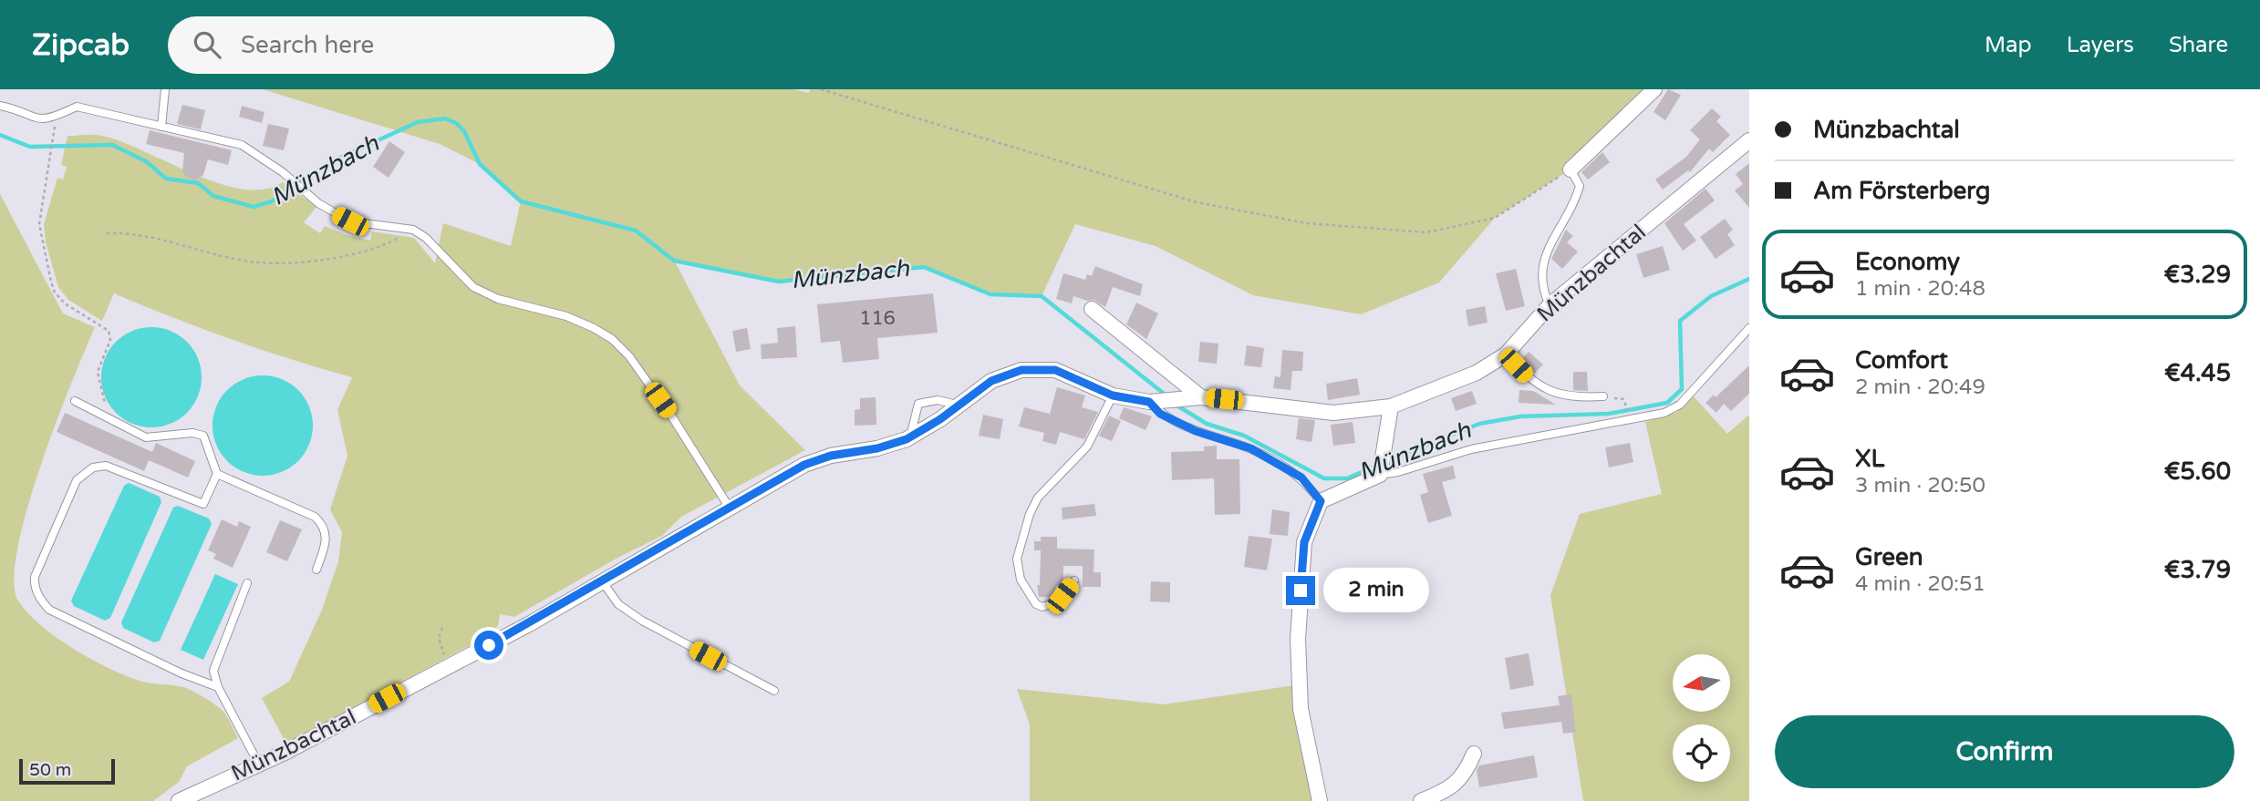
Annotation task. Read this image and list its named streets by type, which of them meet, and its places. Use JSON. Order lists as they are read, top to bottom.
{
  "streets": {
    "street": ["Münzbachtal"]
  },
  "water": ["Münzbach"],
  "house_numbers": ["116"],
  "scale_bar": "50 m",
  "north": "left",
  "page": {
    "header": "Zipcab",
    "search": "Search here",
    "nav": ["Map", "Layers", "Share"],
    "banner": ["Münzbachtal", "Am Försterberg"],
    "list": [
      {
        "name": "Economy",
        "note": "1 min · 20:48",
        "value": "€3.29"
      },
      {
        "name": "Comfort",
        "note": "2 min · 20:49",
        "value": "€4.45"
      },
      {
        "name": "XL",
        "note": "3 min · 20:50",
        "value": "€5.60"
      },
      {
        "name": "Green",
        "note": "4 min · 20:51",
        "value": "€3.79"
      }
    ],
    "bubble": "2 min",
    "buttons": "Confirm",
    "scale": "50 m"
  }
}
